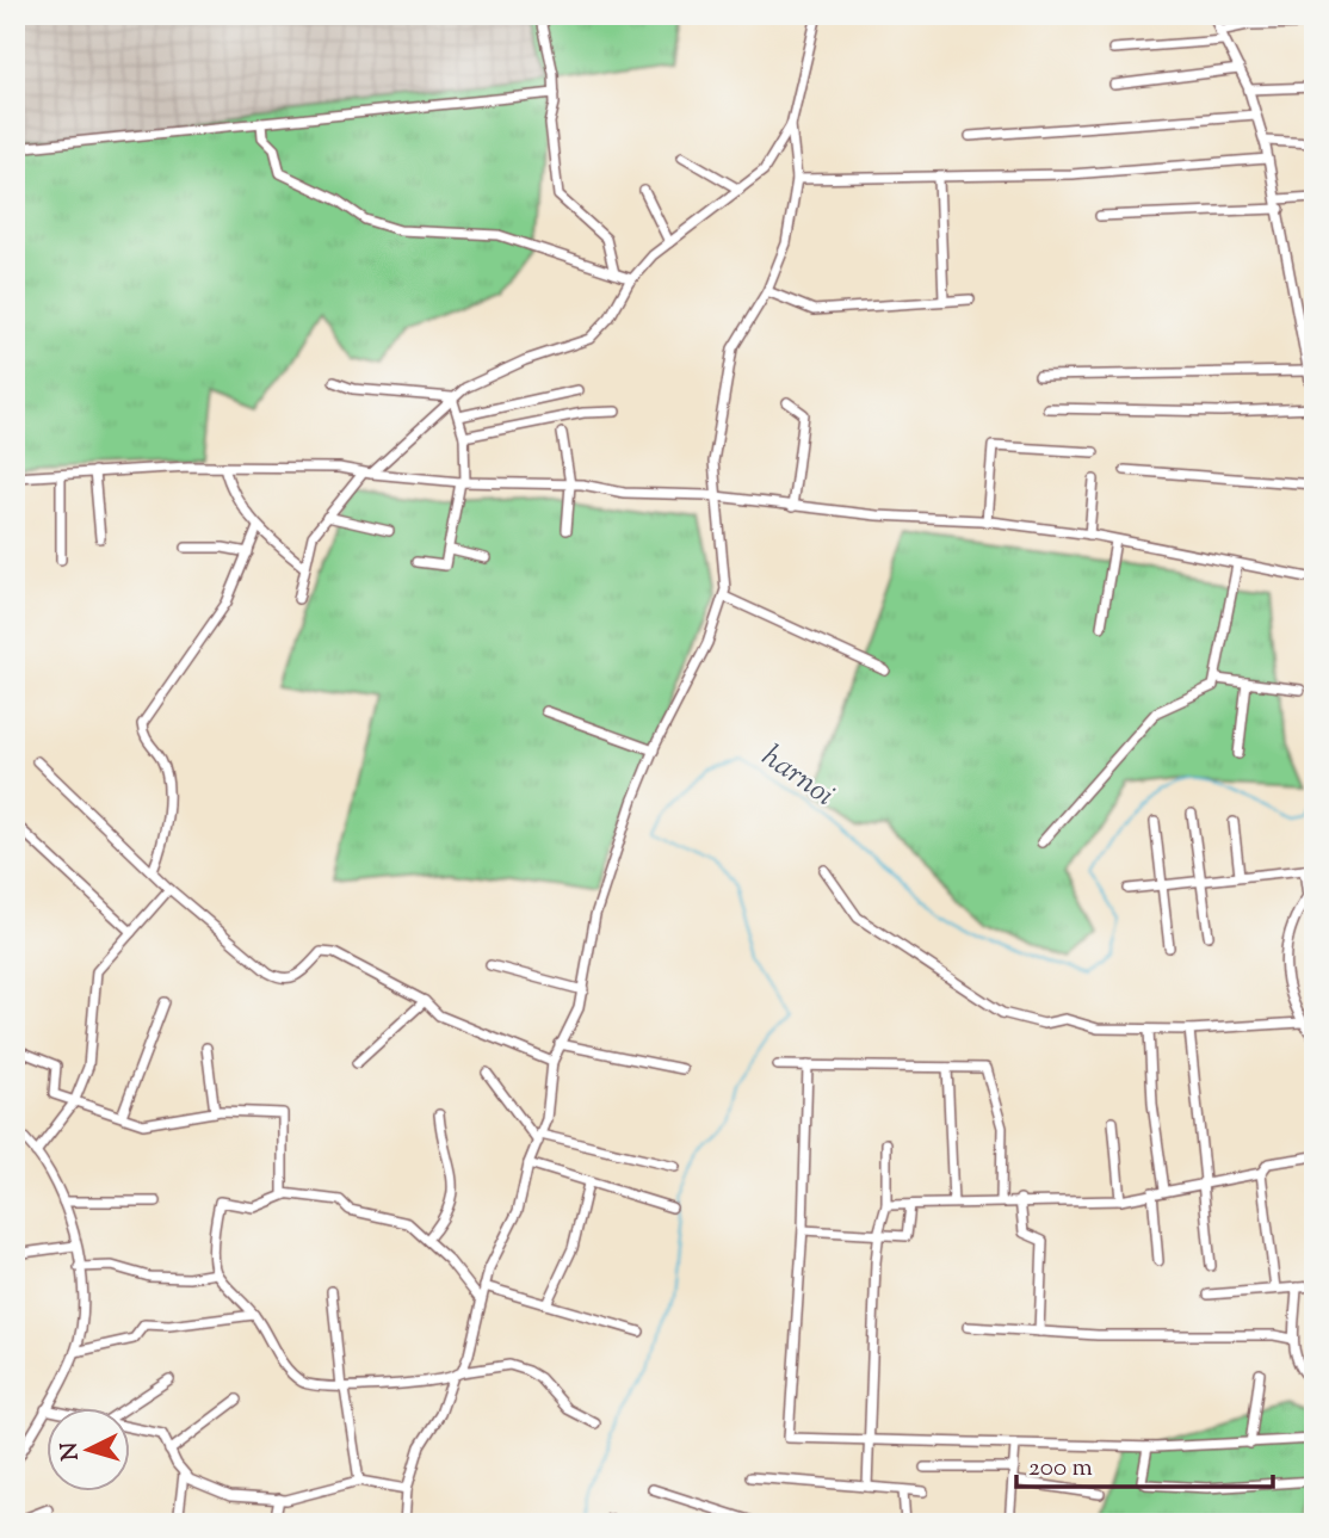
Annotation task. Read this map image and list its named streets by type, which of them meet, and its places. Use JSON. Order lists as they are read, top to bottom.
{
  "water": ["harnoi"],
  "scale_bar": "200 m",
  "north": "left"
}
